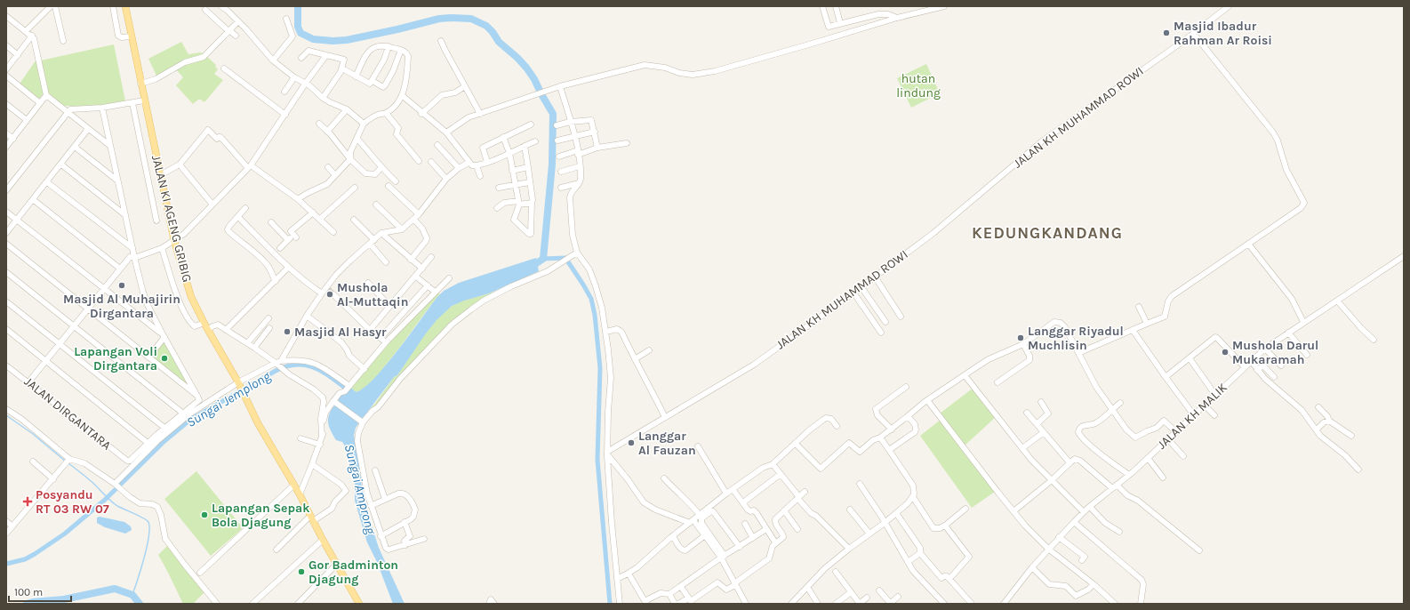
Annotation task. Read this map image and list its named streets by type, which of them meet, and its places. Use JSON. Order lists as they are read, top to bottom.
{
  "streets": {
    "main road": ["JALAN KI AGENG GRIBIG"],
    "street": ["JALAN KH MUHAMMAD ROWI", "JALAN DIRGANTARA", "JALAN KH MALIK"]
  },
  "districts": ["KEDUNGKANDANG"],
  "water": ["Sungai Jemplong", "Sungai Amprong"],
  "parks": ["hutan lindung"],
  "places": {
    "other": [
      "Masjid Ibadur Rahman Ar Roisi",
      "Masjid Al Muhajirin Dirgantara",
      "Mushola Al-Muttaqin",
      "Masjid Al Hasyr",
      "Langgar Riyadul Muchlisin",
      "Mushola Darul Mukaramah",
      "Lapangan Voli Dirgantara",
      "Langgar Al Fauzan",
      "Lapangan Sepak Bola Djagung",
      "Gor Badminton Djagung"
    ],
    "health": ["Posyandu RT 03 RW 07"]
  },
  "scale_bar": "100 m"
}
